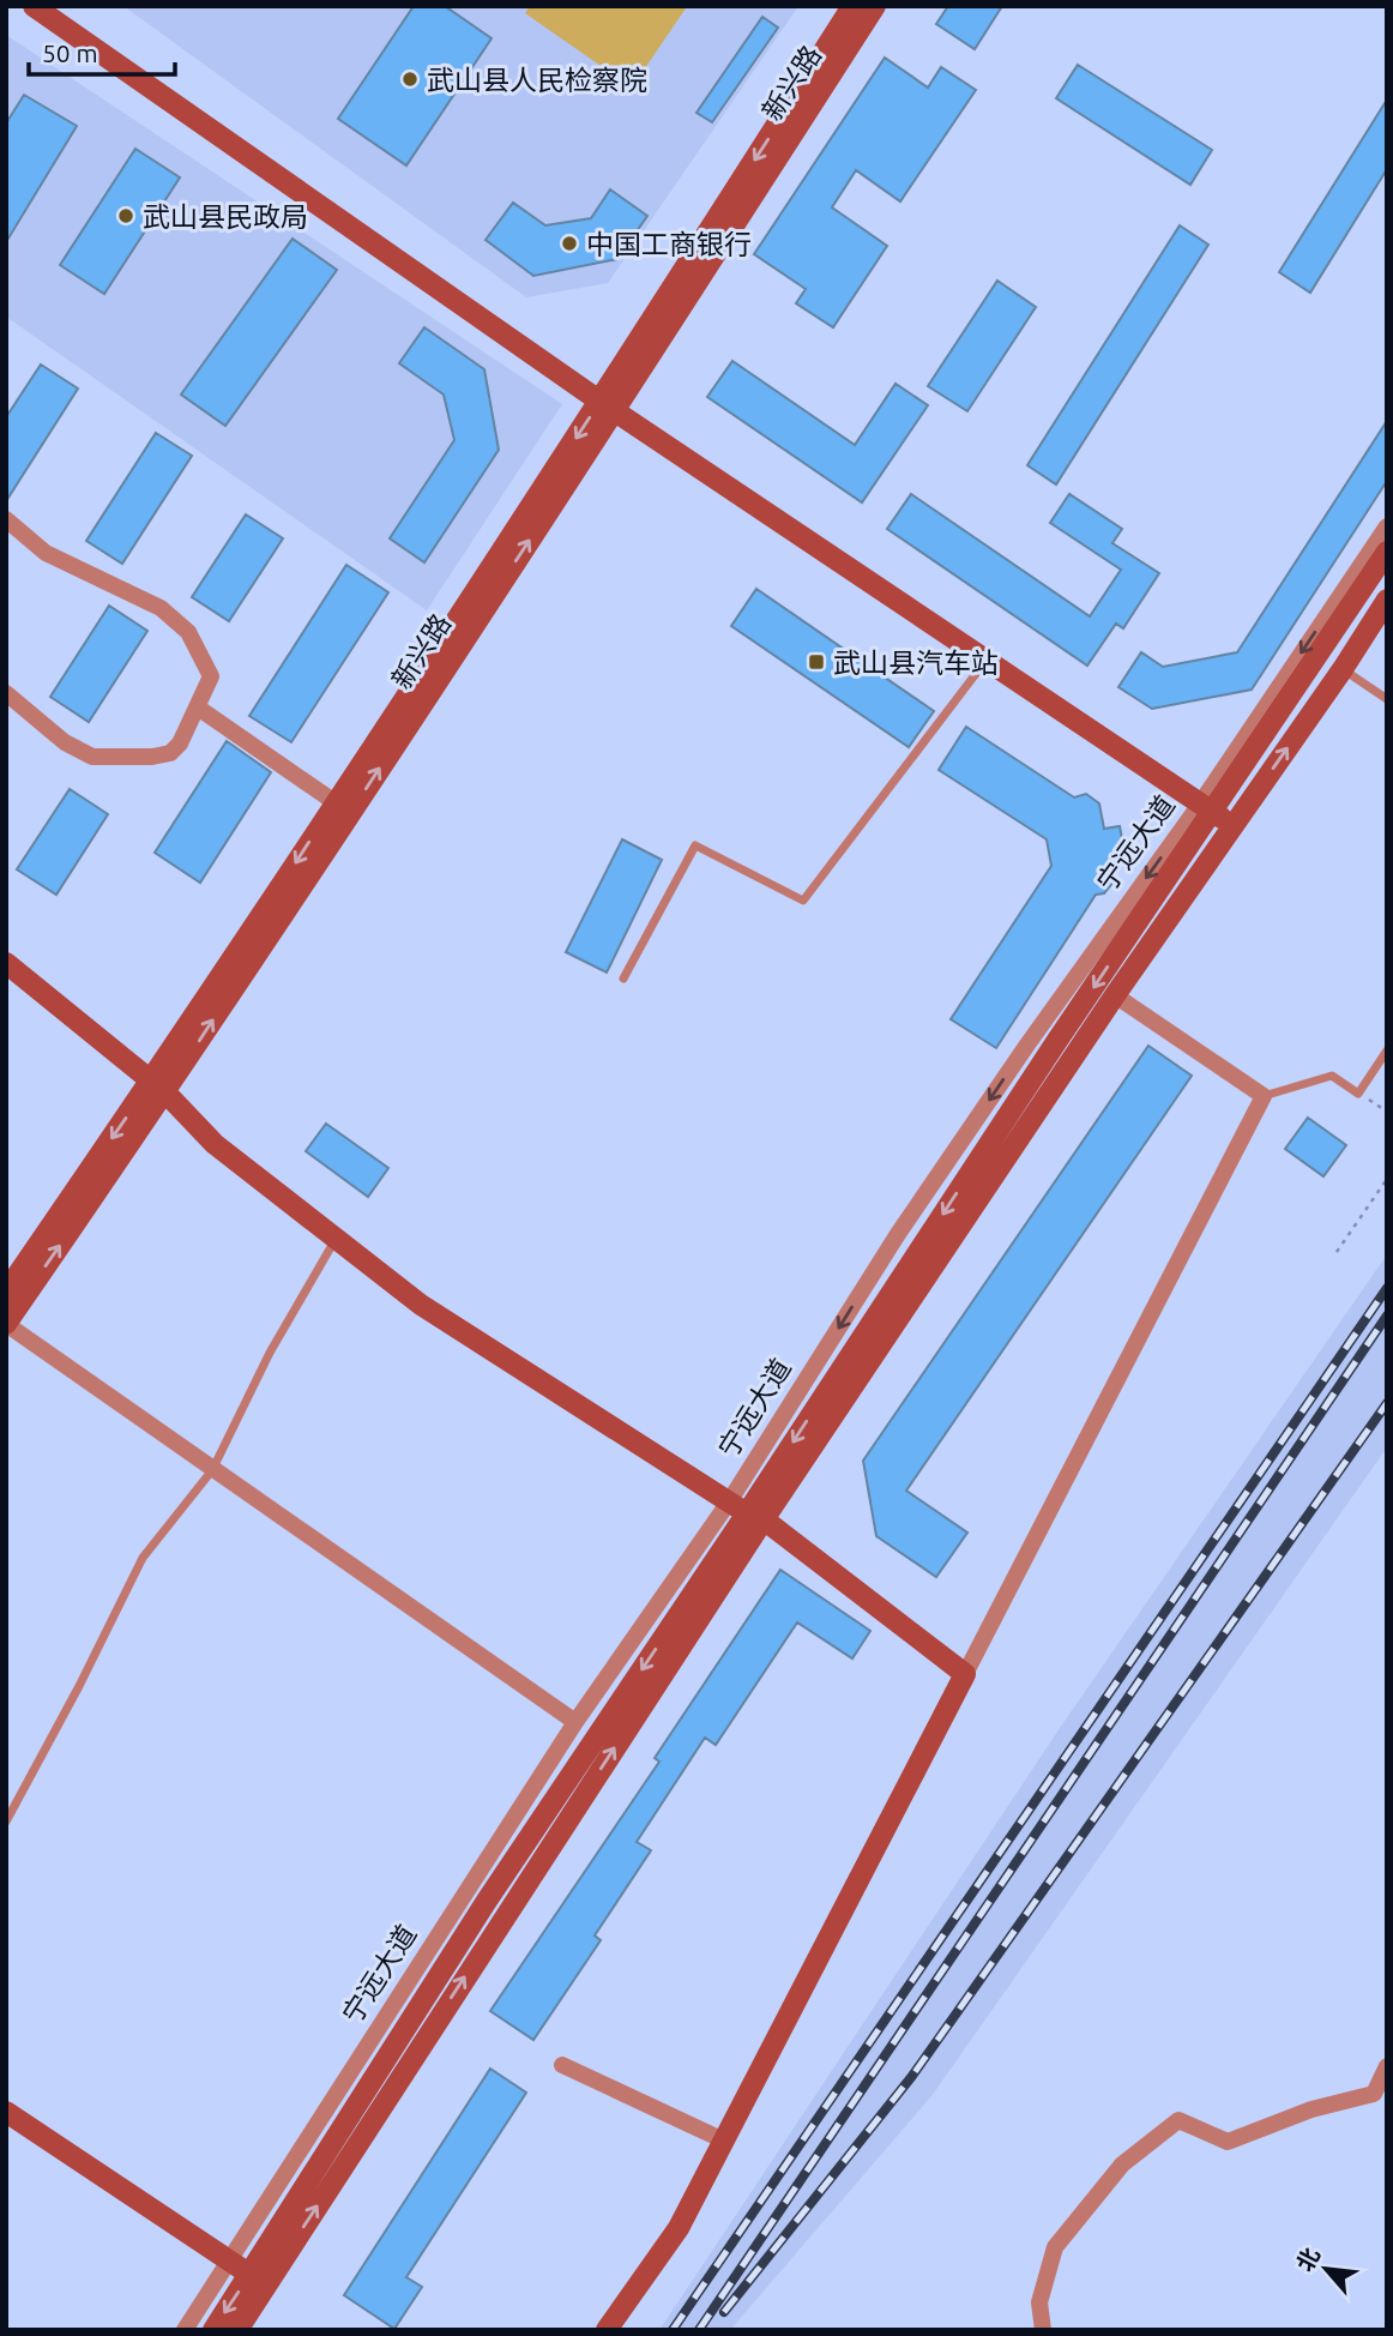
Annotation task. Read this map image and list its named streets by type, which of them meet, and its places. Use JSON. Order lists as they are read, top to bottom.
{
  "streets": {
    "main road": ["新兴路", "宁远大道"]
  },
  "places": {
    "other": ["武山县人民检察院", "武山县民政局", "中国工商银行"],
    "transit": ["武山县汽车站"]
  },
  "scale_bar": "50 m",
  "north": "top left"
}
